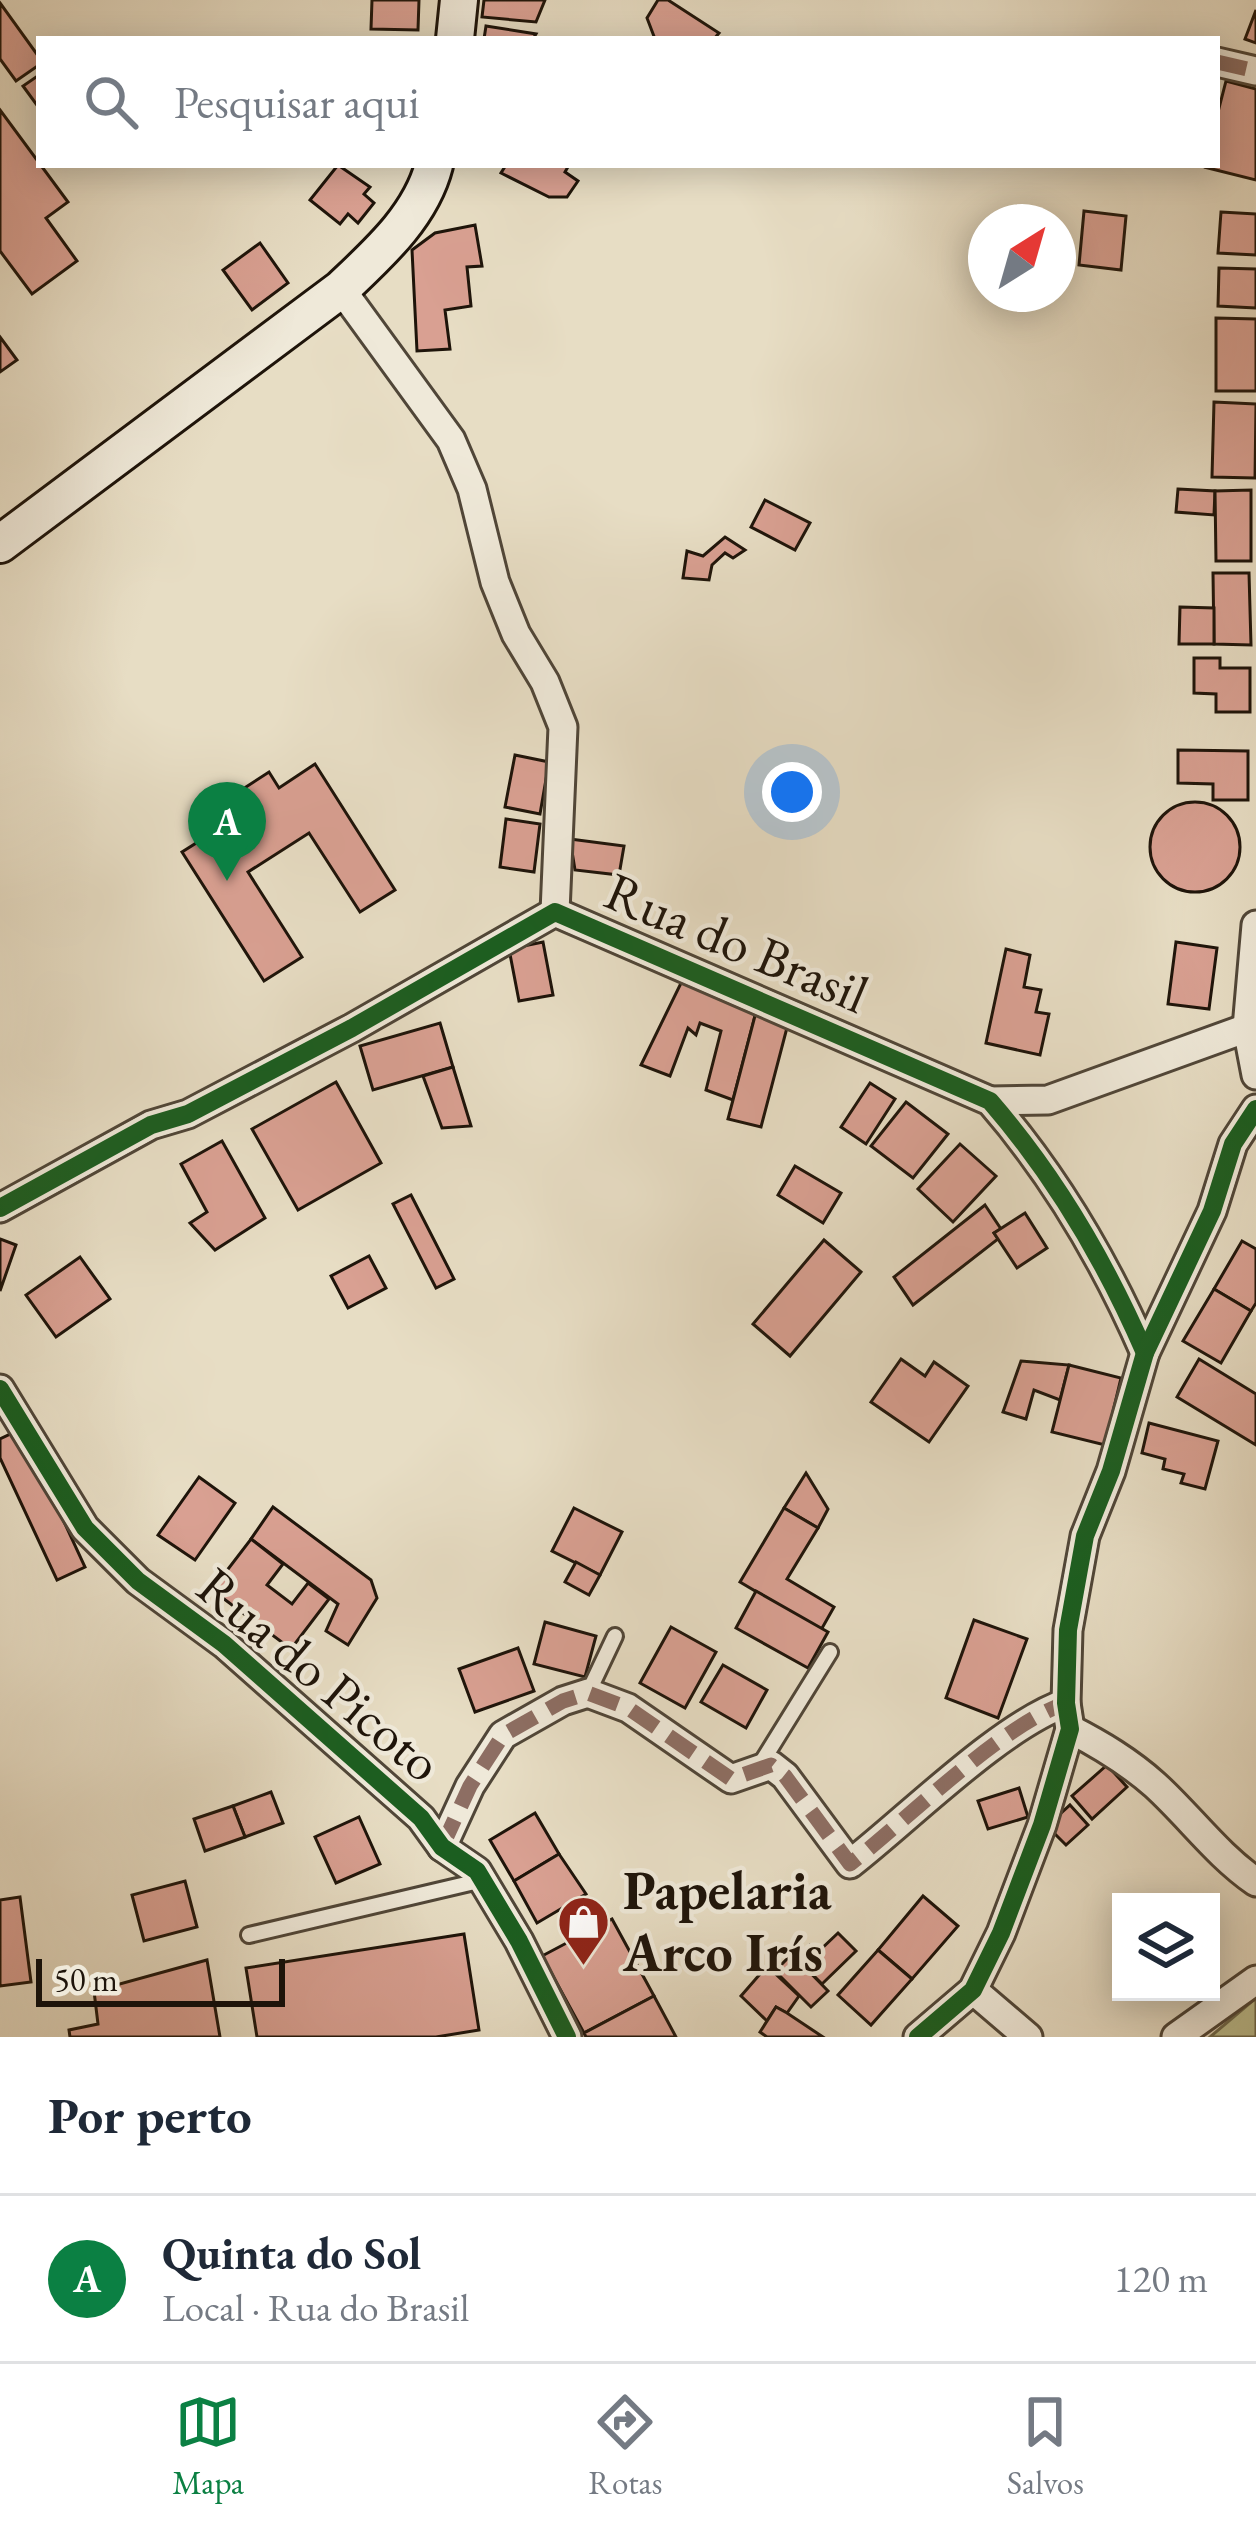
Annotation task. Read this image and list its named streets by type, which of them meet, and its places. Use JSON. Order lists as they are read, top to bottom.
{
  "streets": {
    "street": ["Rua do Brasil", "Rua do Picoto"]
  },
  "places": {
    "shop": ["Papelaria Arco Irís"]
  },
  "scale_bar": "50 m",
  "north": "top right",
  "page": {
    "search": "Pesquisar aqui",
    "pins": "A",
    "scale": "50 m",
    "heading": "Por perto",
    "list": [
      {
        "mark": "A",
        "name": "Quinta do Sol",
        "note": "Local · Rua do Brasil",
        "value": "120 m"
      }
    ],
    "nav": ["Mapa", "Rotas", "Salvos"]
  }
}
